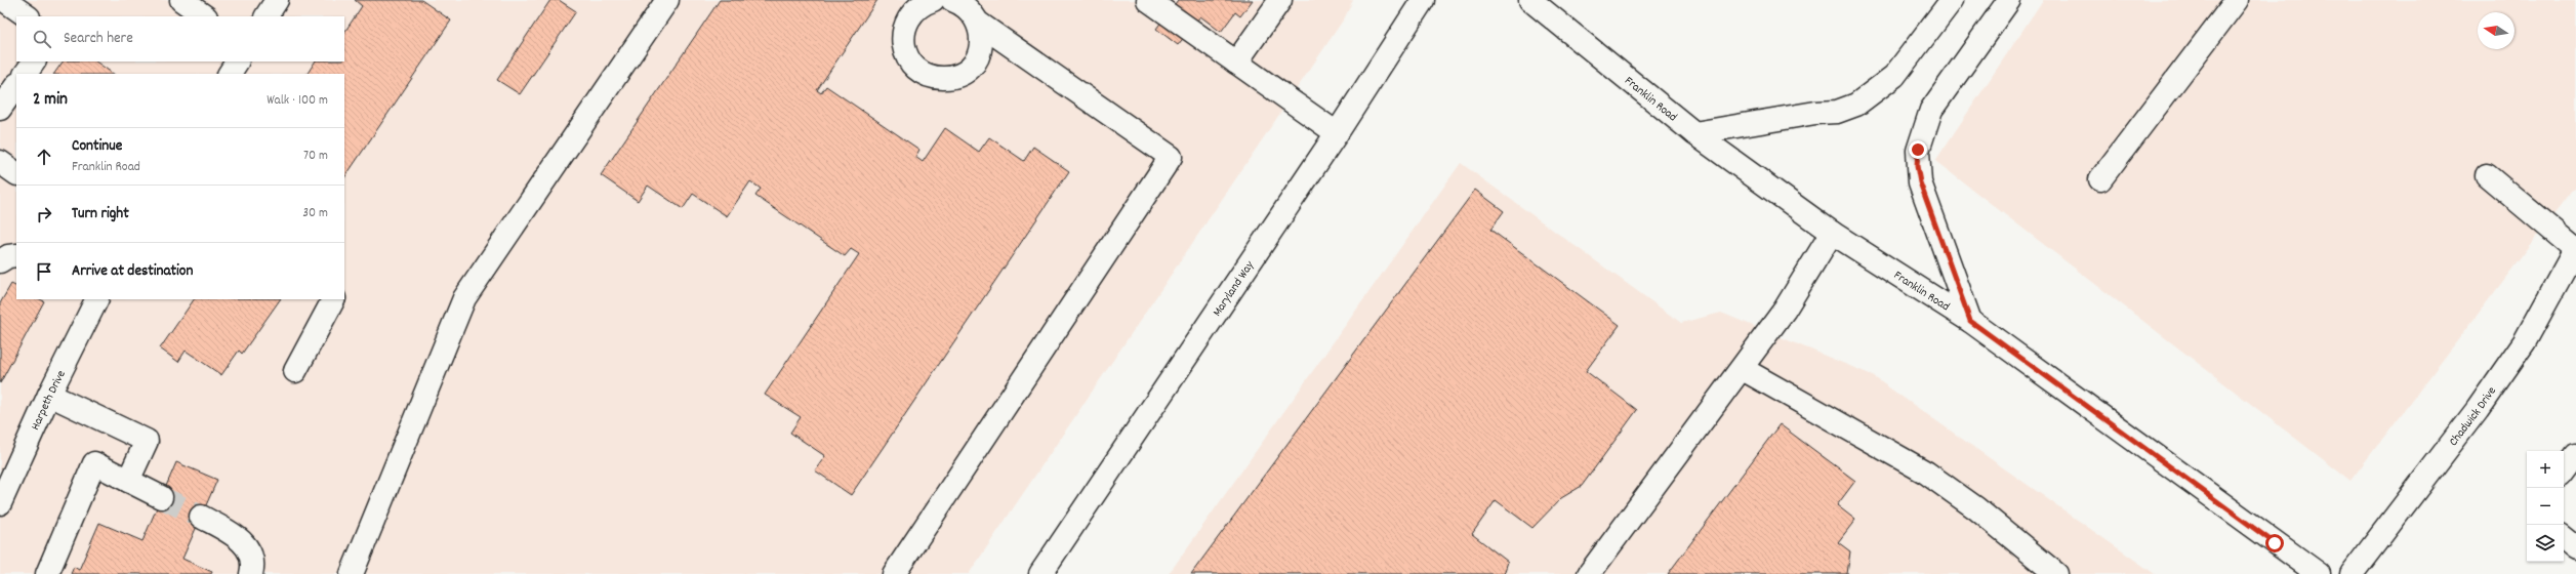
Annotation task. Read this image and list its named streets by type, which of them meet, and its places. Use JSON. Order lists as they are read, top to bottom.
{
  "streets": {
    "main road": [
      "Franklin Road",
      "Maryland Way",
      "Harpeth Drive",
      "Chadwick Drive"
    ]
  },
  "north": "left",
  "page": {
    "search": "Search here",
    "heading": ["2 min", "Walk · 100 m"],
    "list": [
      ["Continue", "Franklin Road", "70 m"],
      ["Turn right", "30 m"],
      "Arrive at destination"
    ],
    "map_buttons": ["+", "−"]
  }
}
